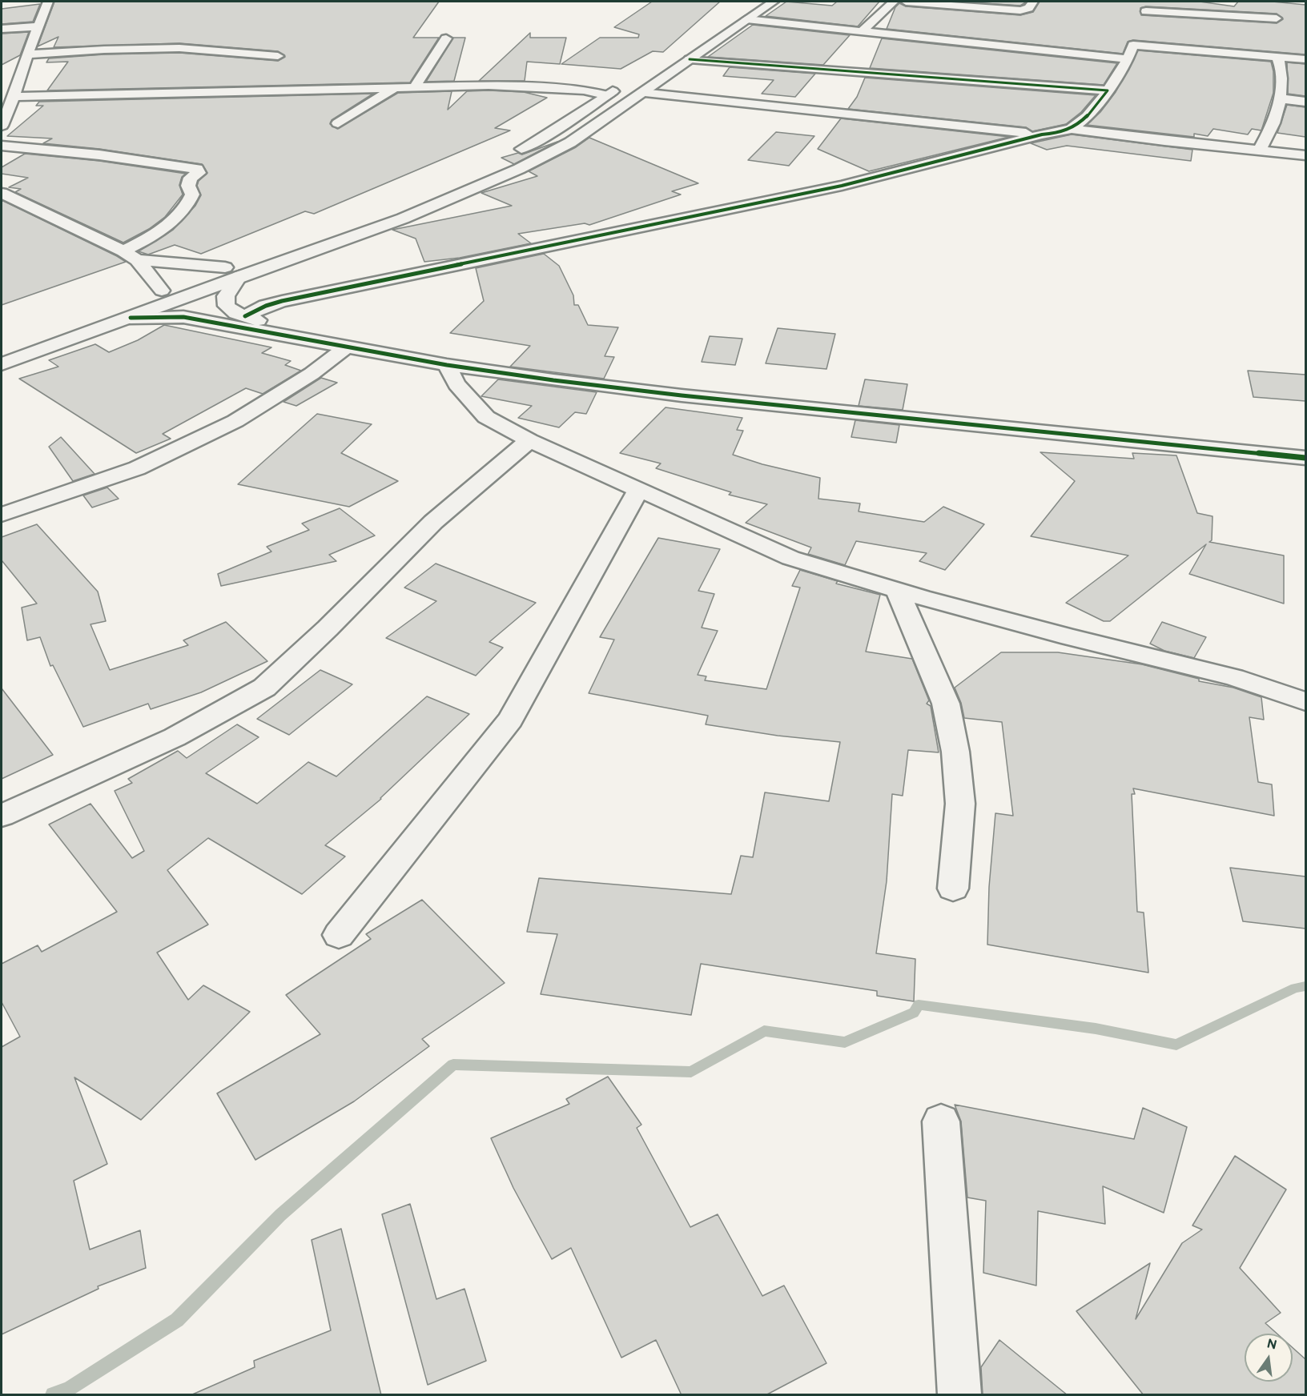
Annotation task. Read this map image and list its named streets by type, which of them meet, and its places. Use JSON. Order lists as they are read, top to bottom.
{
  "north": "top"
}
